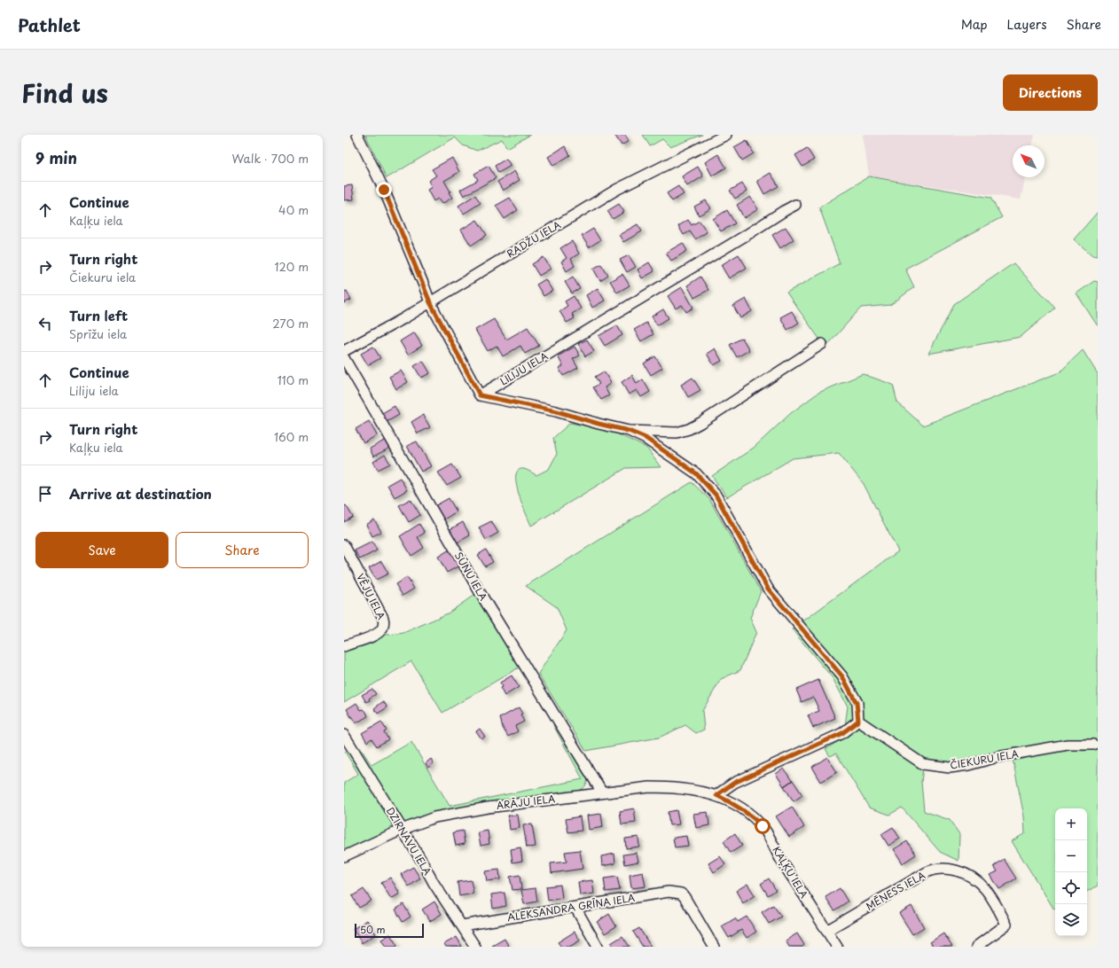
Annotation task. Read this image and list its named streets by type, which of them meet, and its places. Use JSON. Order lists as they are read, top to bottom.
{
  "streets": {
    "street": [
      "RADŽU IELA",
      "LILIJU IELA",
      "SŪNU IELA",
      "VĒJU IELA",
      "ČIEKURU IELA",
      "ARĀJU IELA",
      "DZIRNAVU IELA",
      "KAĻĶU IELA",
      "MĒNESS IELA",
      "ALEKSANDRA GRĪNA IELA"
    ]
  },
  "crossings": [
    ["SŪNU IELA", "ARĀJU IELA"],
    ["ARĀJU IELA", "DZIRNAVU IELA"],
    ["ARĀJU IELA", "KAĻĶU IELA"],
    ["DZIRNAVU IELA", "ALEKSANDRA GRĪNA IELA"],
    ["KAĻĶU IELA", "MĒNESS IELA"]
  ],
  "scale_bar": "50 m",
  "north": "top left",
  "page": {
    "header": "Pathlet",
    "nav": ["Map", "Layers", "Share"],
    "title": "Find us",
    "buttons": [
      "Directions",
      ["Save", "Share"]
    ],
    "heading": ["9 min", "Walk · 700 m"],
    "list": [
      ["Continue", "Kaļķu iela", "40 m"],
      ["Turn right", "Čiekuru iela", "120 m"],
      ["Turn left", "Sprīžu iela", "270 m"],
      ["Continue", "Liliju iela", "110 m"],
      ["Turn right", "Kaļķu iela", "160 m"],
      "Arrive at destination"
    ],
    "map_buttons": ["+", "−"],
    "scale": "50 m"
  }
}
